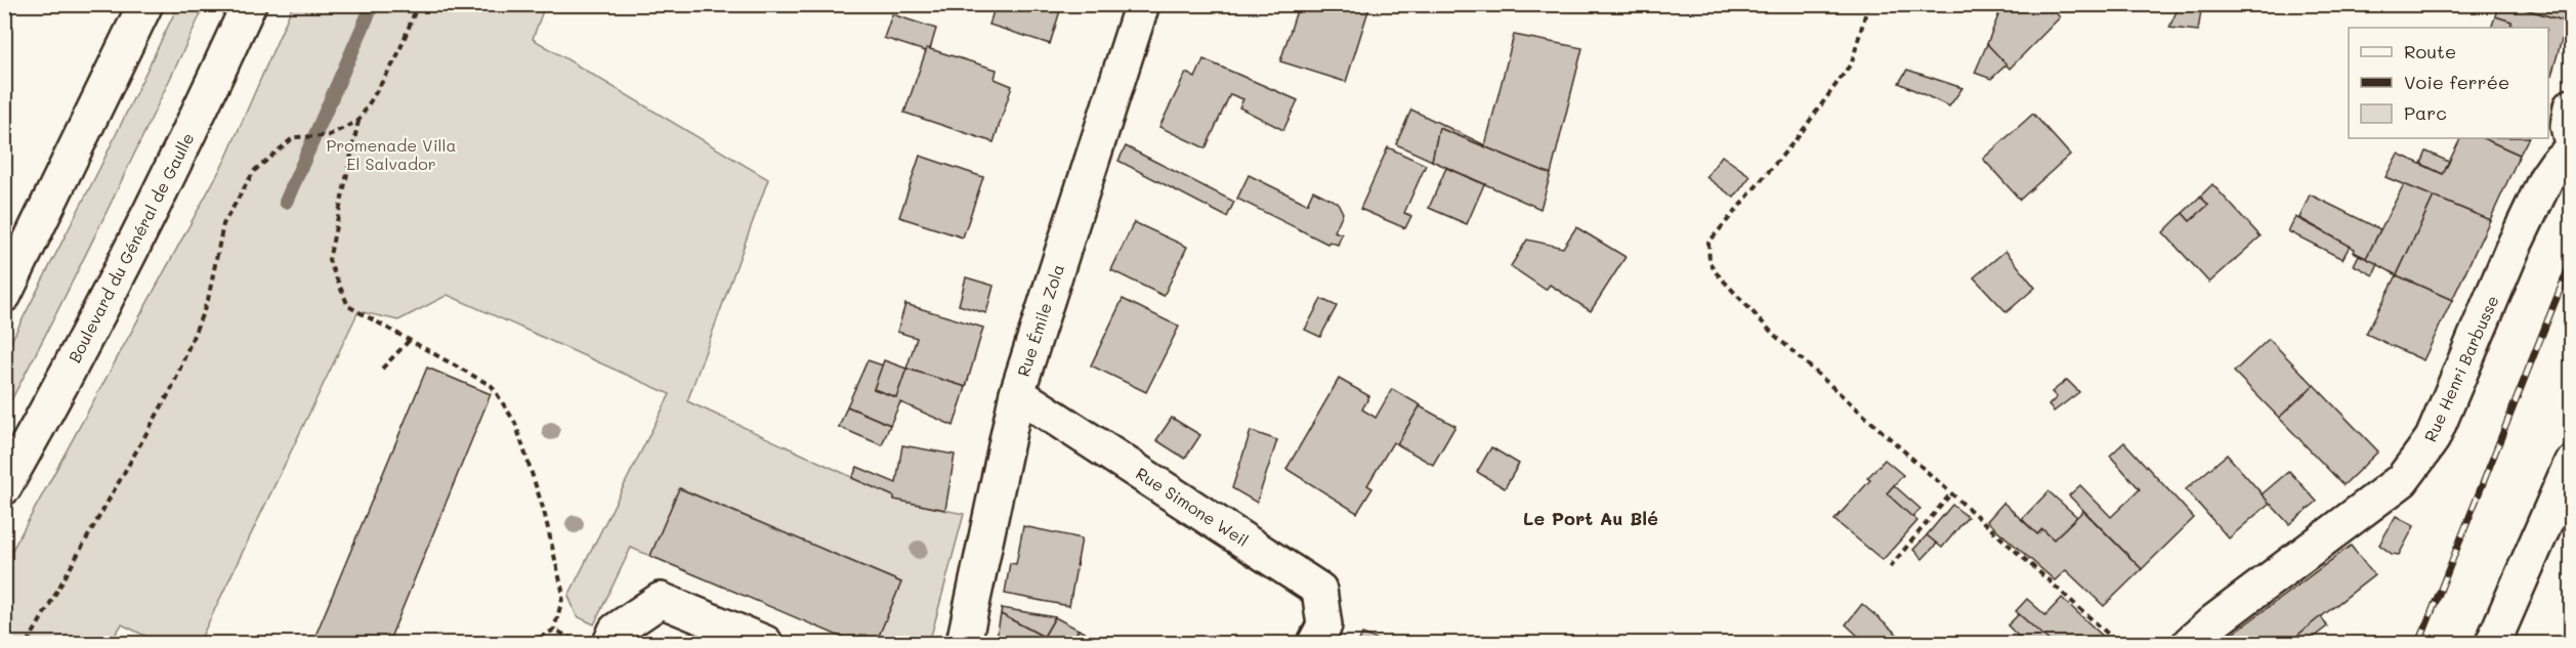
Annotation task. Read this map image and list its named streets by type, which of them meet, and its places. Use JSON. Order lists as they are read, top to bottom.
{
  "streets": {
    "street": [
      "Boulevard du Général de Gaulle",
      "Rue Émile Zola",
      "Rue Henri Barbusse",
      "Rue Simone Weil"
    ]
  },
  "crossings": [
    ["Rue Émile Zola", "Rue Simone Weil"]
  ],
  "districts": ["Le Port Au Blé"],
  "parks": ["Promenade Villa El Salvador"],
  "legend": ["Route", "Voie ferrée", "Parc"]
}
